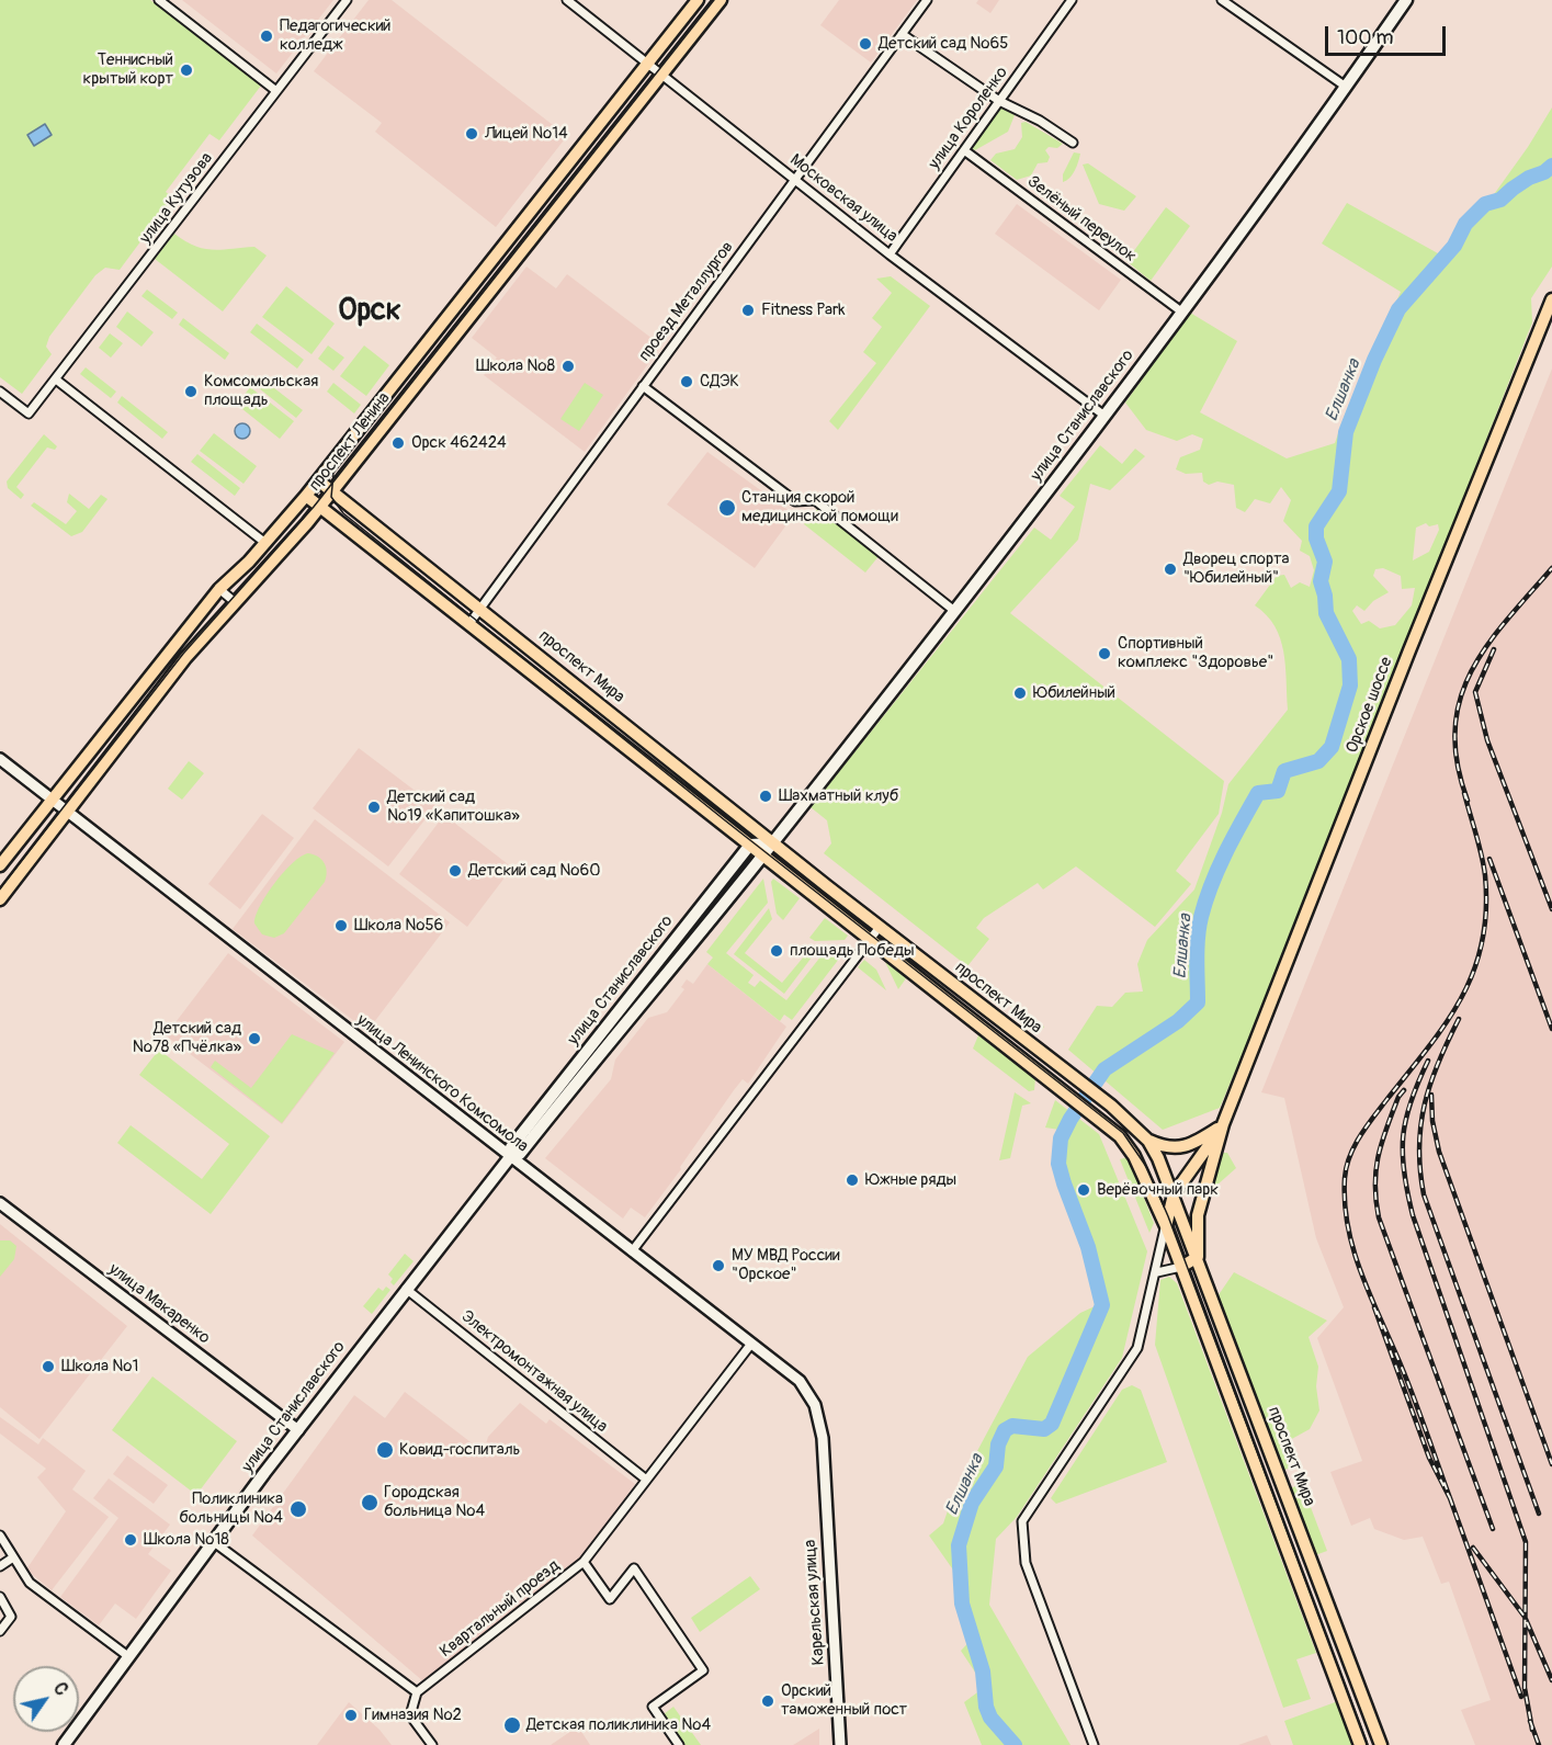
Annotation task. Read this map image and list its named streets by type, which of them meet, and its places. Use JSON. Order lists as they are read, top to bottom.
{
  "streets": {
    "main road": [
      "улица Станиславского",
      "проспект Ленина",
      "проспект Мира",
      "Орское шоссе"
    ],
    "street": [
      "улица Короленко",
      "улица Кутузова",
      "Московская улица",
      "Зелёный переулок",
      "проезд Металлургов",
      "улица Ленинского Комсомола",
      "улица Макаренко",
      "Электромонтажная улица",
      "Карельская улица",
      "Квартальный проезд"
    ]
  },
  "crossings": [
    ["улица Короленко", "Московская улица"],
    ["улица Короленко", "Зелёный переулок"],
    ["Московская улица", "проезд Металлургов"],
    ["Московская улица", "улица Станиславского"],
    ["Московская улица", "проспект Ленина"],
    ["Зелёный переулок", "улица Станиславского"],
    ["проезд Металлургов", "проспект Мира"],
    ["улица Станиславского", "проспект Мира"],
    ["улица Станиславского", "улица Ленинского Комсомола"],
    ["улица Станиславского", "улица Макаренко"],
    ["улица Станиславского", "Электромонтажная улица"],
    ["проспект Ленина", "проспект Мира"],
    ["проспект Ленина", "улица Ленинского Комсомола"],
    ["улица Ленинского Комсомола", "Карельская улица"],
    ["улица Ленинского Комсомола", "Квартальный проезд"],
    ["Электромонтажная улица", "Квартальный проезд"]
  ],
  "districts": ["Орск"],
  "water": ["Елшанка"],
  "places": [
    "Педагогический колледж",
    "Детский сад №65",
    "Теннисный крытый корт",
    "Лицей №14",
    "Fitness Park",
    "Школа №8",
    "СДЭК",
    "Комсомольская площадь",
    "Орск 462424",
    "Станция скорой медицинской помощи",
    "Дворец спорта \"Юбилейный\"",
    "Спортивный комплекс \"Здоровье\"",
    "Юбилейный",
    "Шахматный клуб",
    "Детский сад №19 «Капитошка»",
    "Детский сад №60",
    "Школа №56",
    "площадь Победы",
    "Детский сад №78 «Пчёлка»",
    "Южные ряды",
    "Верёвочный парк",
    "МУ МВД России \"Орское\"",
    "Школа №1",
    "Ковид-госпиталь",
    "Городская больница №4",
    "Поликлиника больницы №4",
    "Школа №18",
    "Орский таможенный пост",
    "Гимназия №2",
    "Детская поликлиника №4"
  ],
  "scale_bar": "100 m",
  "north": "top right"
}
